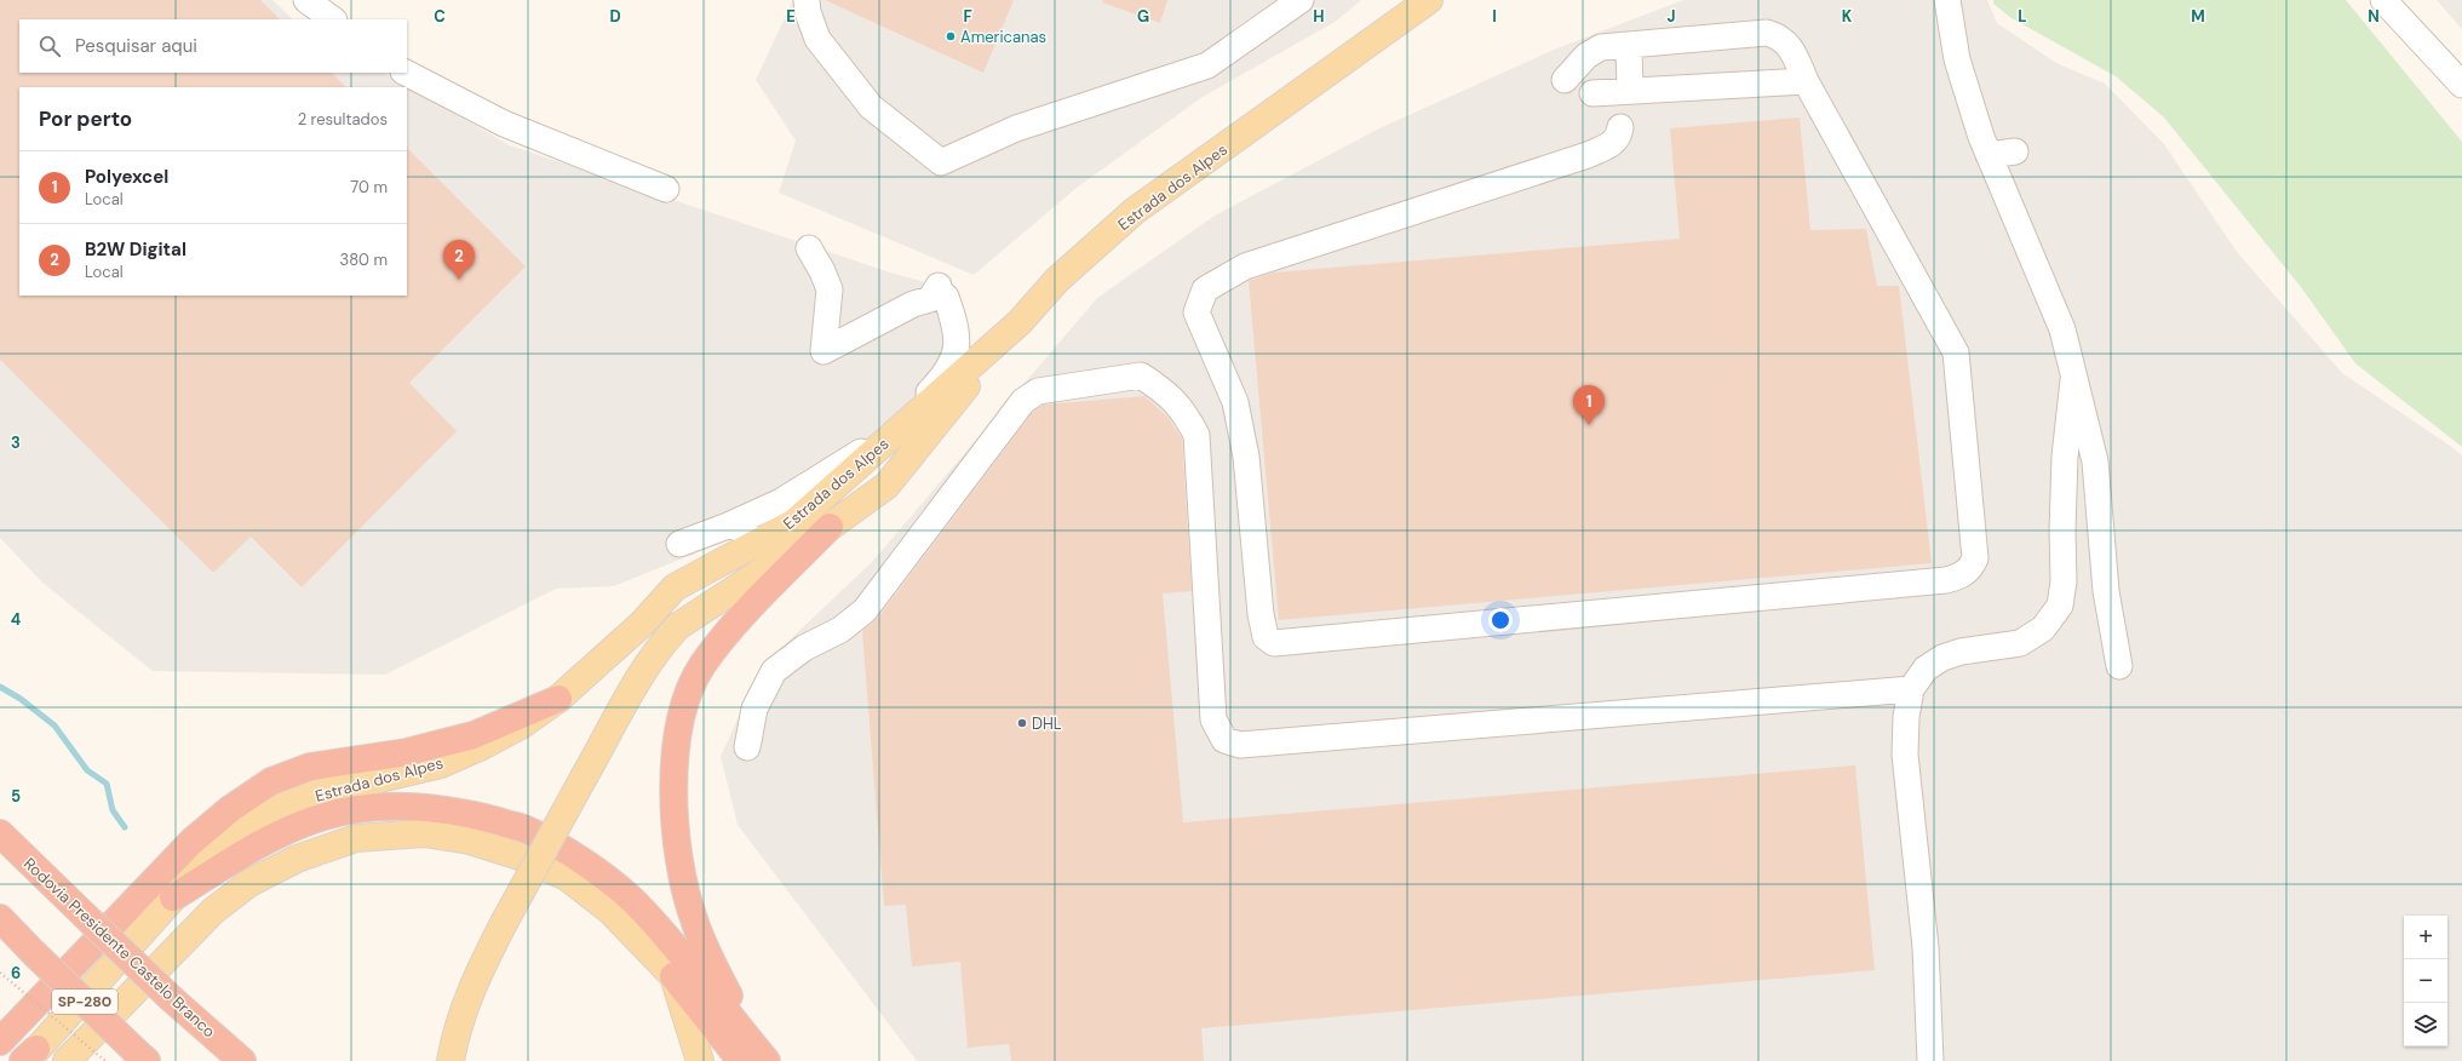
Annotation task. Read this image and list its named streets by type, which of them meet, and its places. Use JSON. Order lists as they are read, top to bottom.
{
  "streets": {
    "highway": ["Rodovia Presidente Castelo Branco", "SP-280"],
    "main road": ["Estrada dos Alpes"]
  },
  "places": ["Americanas", "DHL"],
  "page": {
    "search": "Pesquisar aqui",
    "heading": ["Por perto", "2 resultados"],
    "list": [
      {
        "mark": "1",
        "name": "Polyexcel",
        "note": "Local",
        "value": "70 m"
      },
      {
        "mark": "2",
        "name": "B2W Digital",
        "note": "Local",
        "value": "380 m"
      }
    ],
    "pins": ["2", "1"],
    "map_buttons": ["+", "−"]
  },
  "grid": {
    "columns": [
      "C",
      "D",
      "E",
      "F",
      "G",
      "H",
      "I",
      "J",
      "K",
      "L",
      "M",
      "N"
    ],
    "rows": [
      "3",
      "4",
      "5",
      "6"
    ]
  }
}
